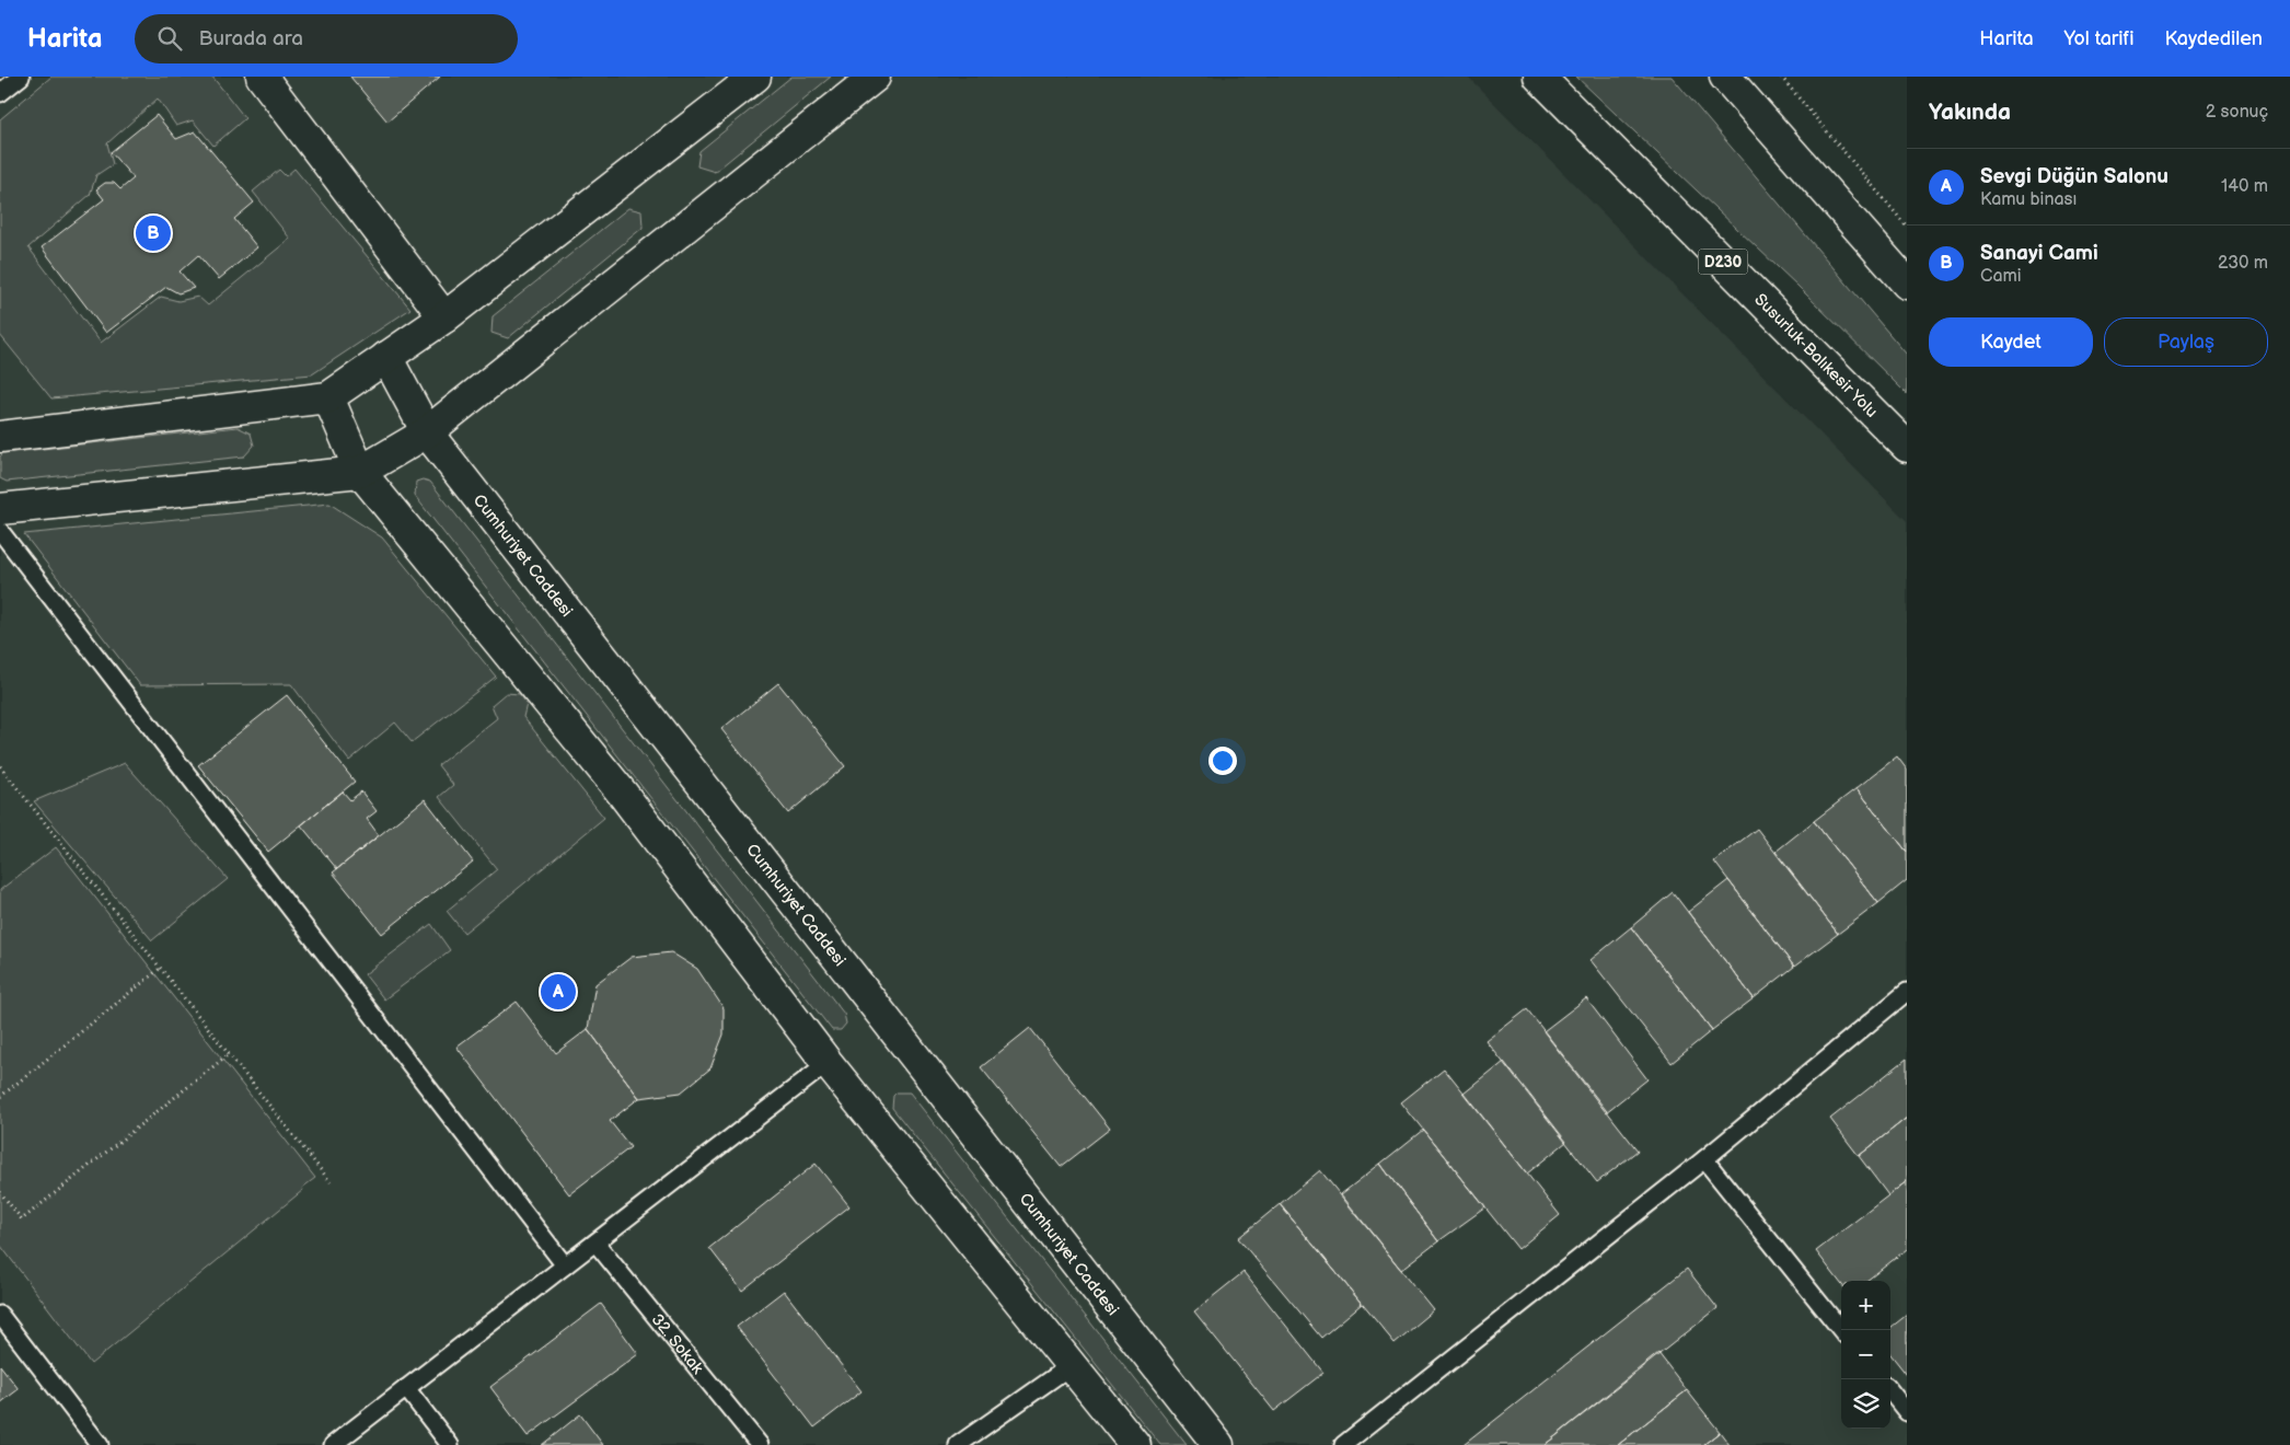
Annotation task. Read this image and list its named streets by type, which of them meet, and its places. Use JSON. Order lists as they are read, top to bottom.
{
  "streets": {
    "main road": ["D230", "Susurluk-Balıkesir Yolu", "Cumhuriyet Caddesi"],
    "lane": ["32. Sokak"]
  },
  "page": {
    "header": "Harita",
    "search": "Burada ara",
    "nav": ["Harita", "Yol tarifi", "Kaydedilen"],
    "heading": ["Yakında", "2 sonuç"],
    "list": [
      {
        "mark": "A",
        "name": "Sevgi Düğün Salonu",
        "note": "Kamu binası",
        "value": "140 m"
      },
      {
        "mark": "B",
        "name": "Sanayi Cami",
        "note": "Cami",
        "value": "230 m"
      }
    ],
    "pins": ["B", "A"],
    "buttons": ["Kaydet", "Paylaş"],
    "map_buttons": ["+", "−"]
  }
}
